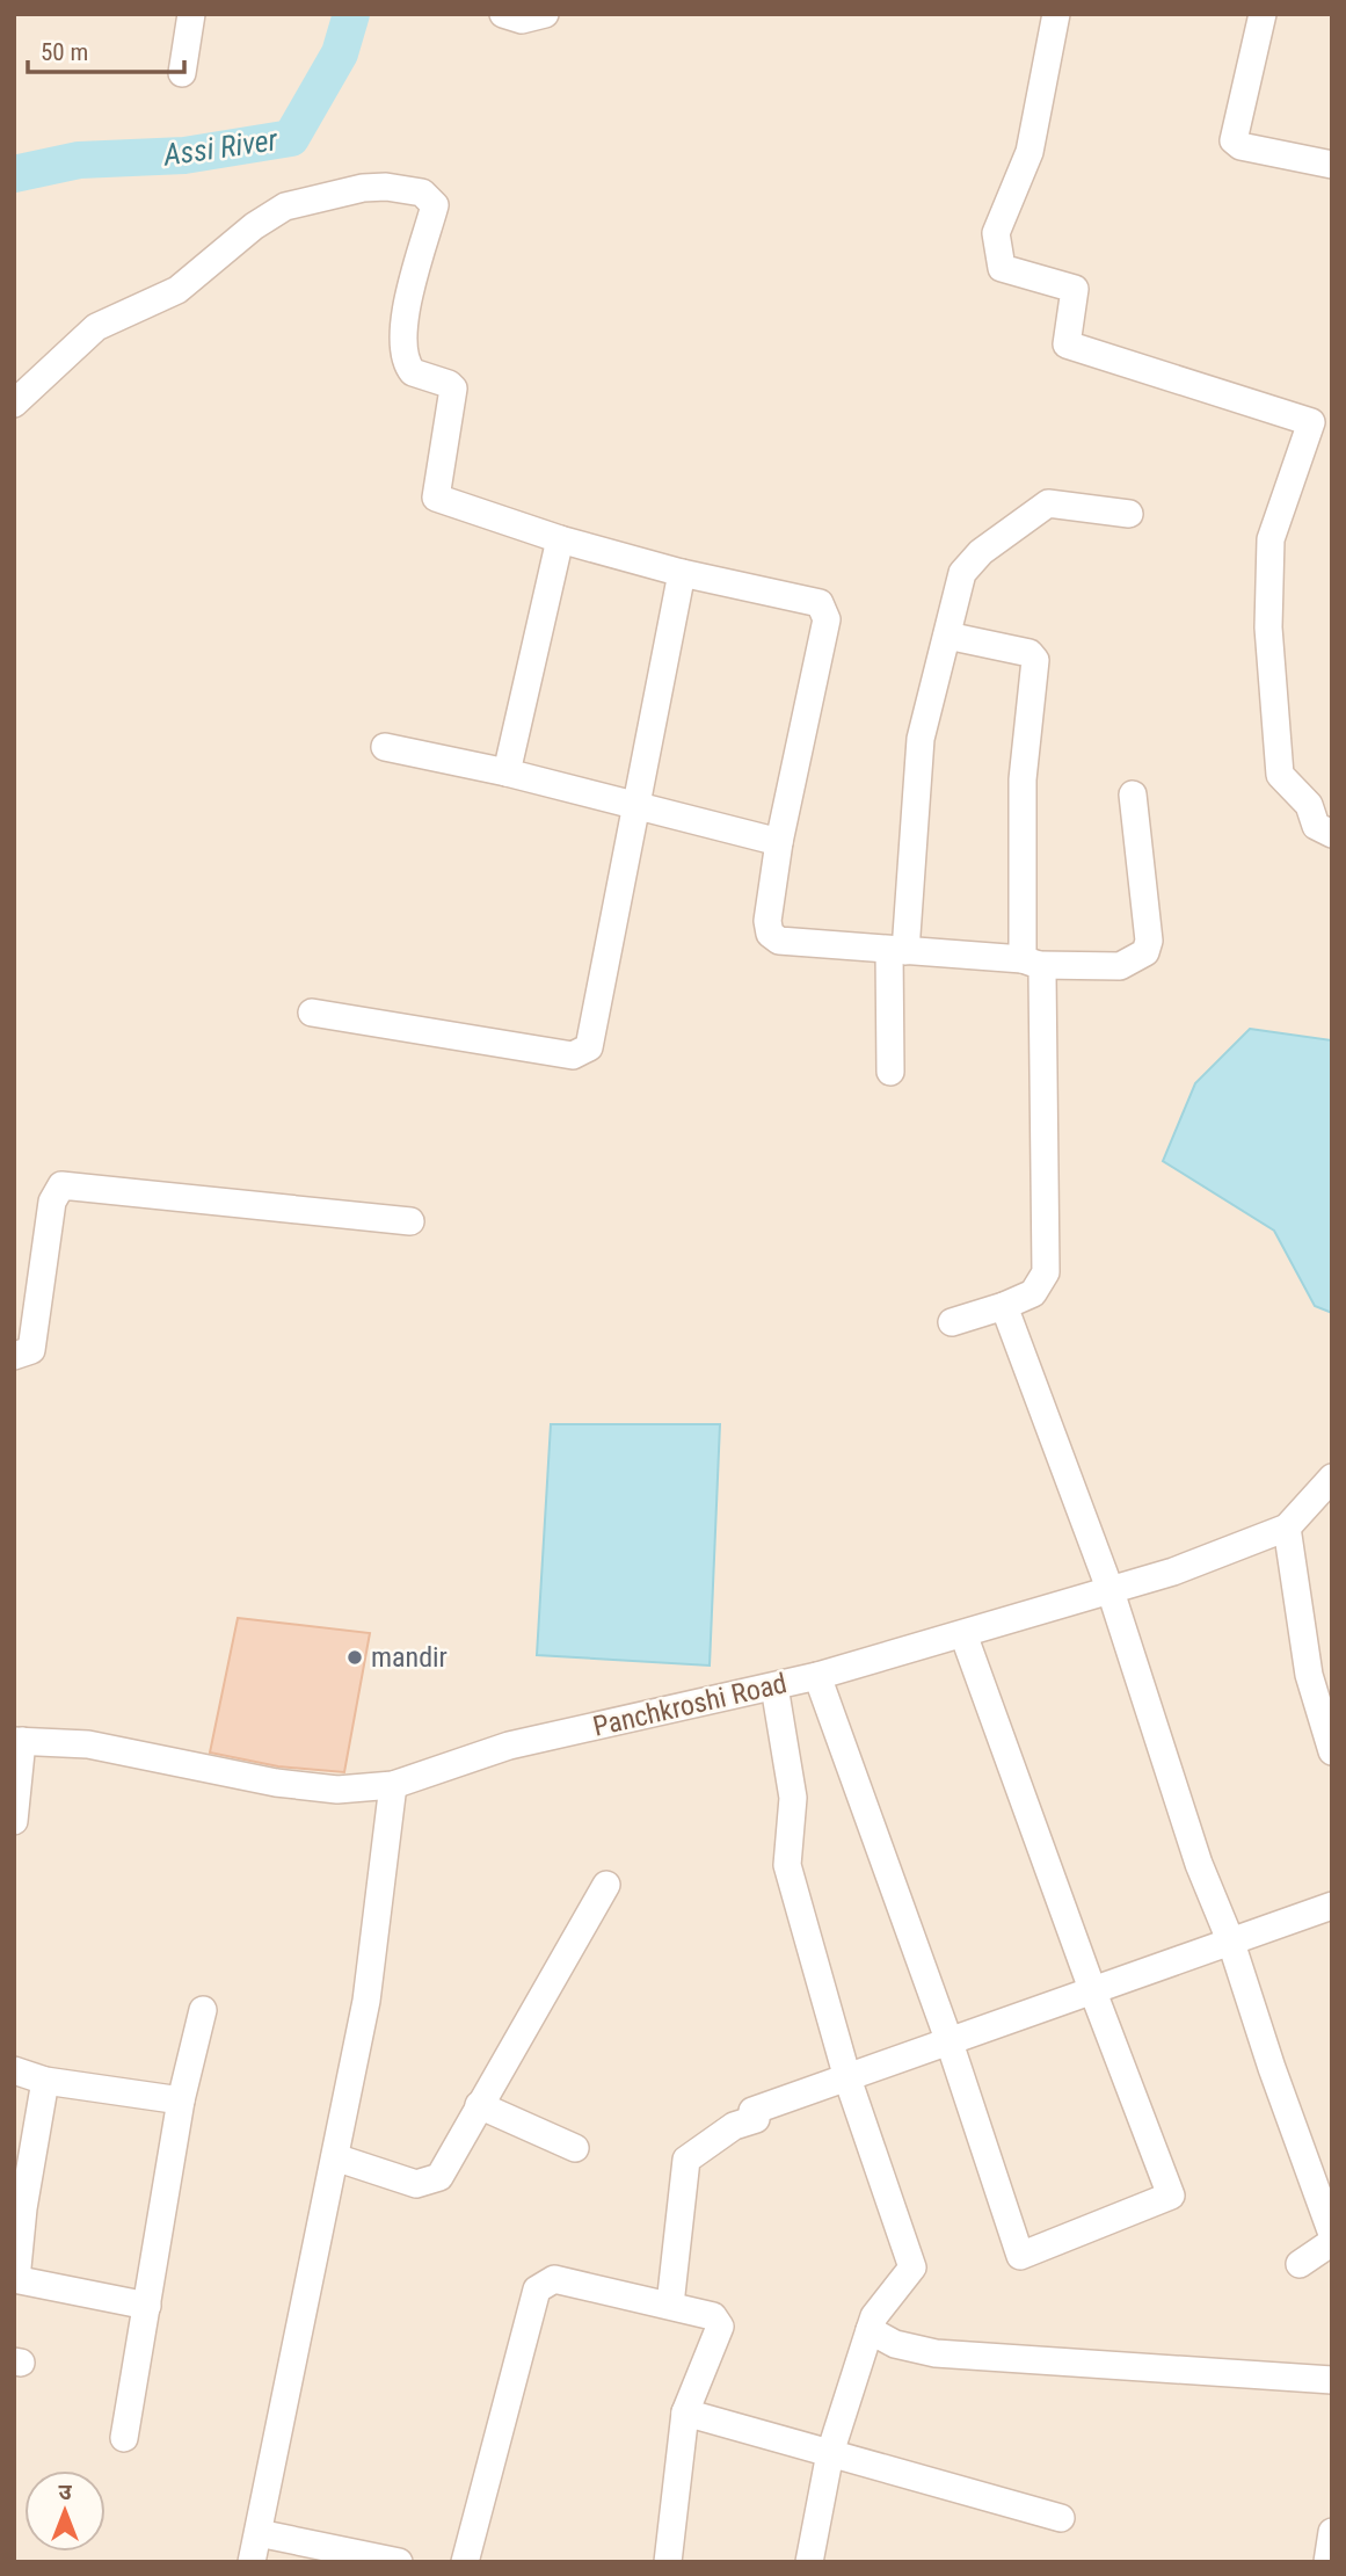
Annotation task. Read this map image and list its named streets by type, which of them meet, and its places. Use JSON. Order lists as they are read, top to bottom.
{
  "streets": {
    "street": ["Panchkroshi Road"]
  },
  "water": ["Assi River"],
  "places": ["mandir"],
  "scale_bar": "50 m",
  "north": "top"
}
